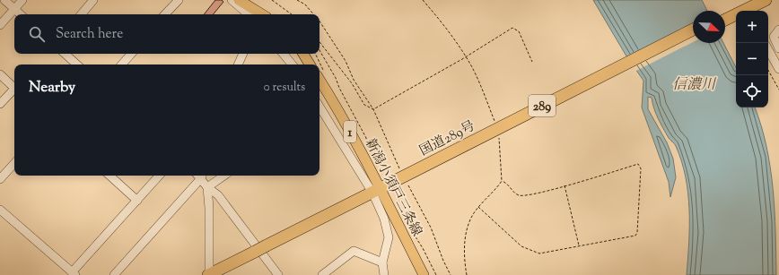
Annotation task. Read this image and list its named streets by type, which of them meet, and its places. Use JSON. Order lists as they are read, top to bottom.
{
  "streets": {
    "highway": ["289", "国道289号"],
    "main road": ["1", "新潟小須戸三条線"]
  },
  "crossings": [
    ["国道289号", "新潟小須戸三条線"]
  ],
  "water": ["信濃川"],
  "north": "bottom right",
  "page": {
    "map_buttons": ["+", "−"],
    "search": "Search here",
    "heading": ["Nearby", "0 results"]
  }
}
